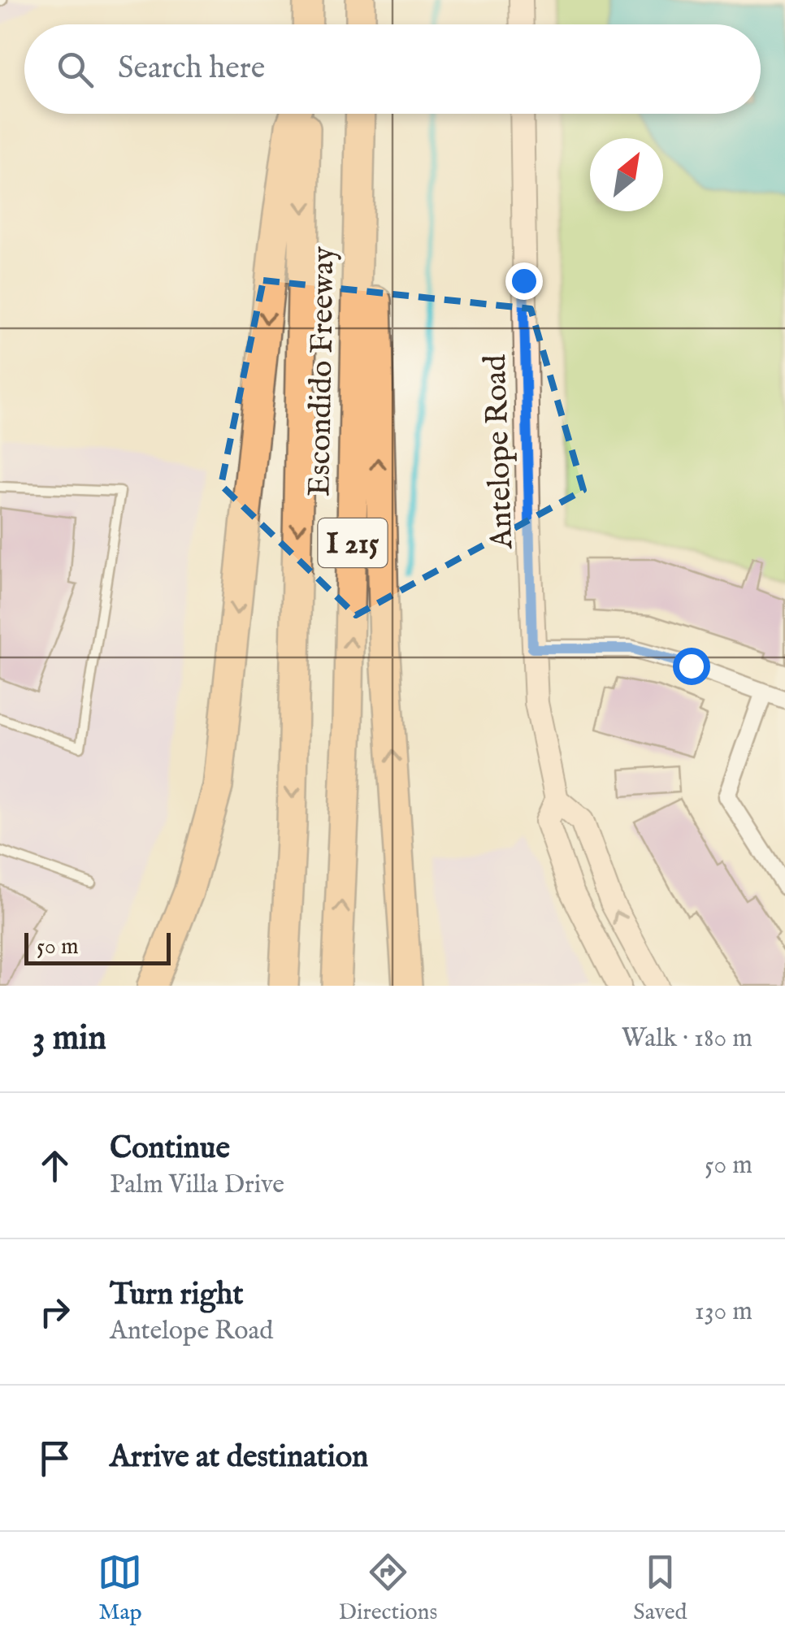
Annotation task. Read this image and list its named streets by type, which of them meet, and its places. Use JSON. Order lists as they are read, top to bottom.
{
  "streets": {
    "highway": ["Escondido Freeway", "I 215"],
    "street": ["Antelope Road"]
  },
  "scale_bar": "50 m",
  "north": "top right",
  "page": {
    "search": "Search here",
    "scale": "50 m",
    "heading": ["3 min", "Walk · 180 m"],
    "list": [
      ["Continue", "Palm Villa Drive", "50 m"],
      ["Turn right", "Antelope Road", "130 m"],
      "Arrive at destination"
    ],
    "nav": ["Map", "Directions", "Saved"]
  }
}
